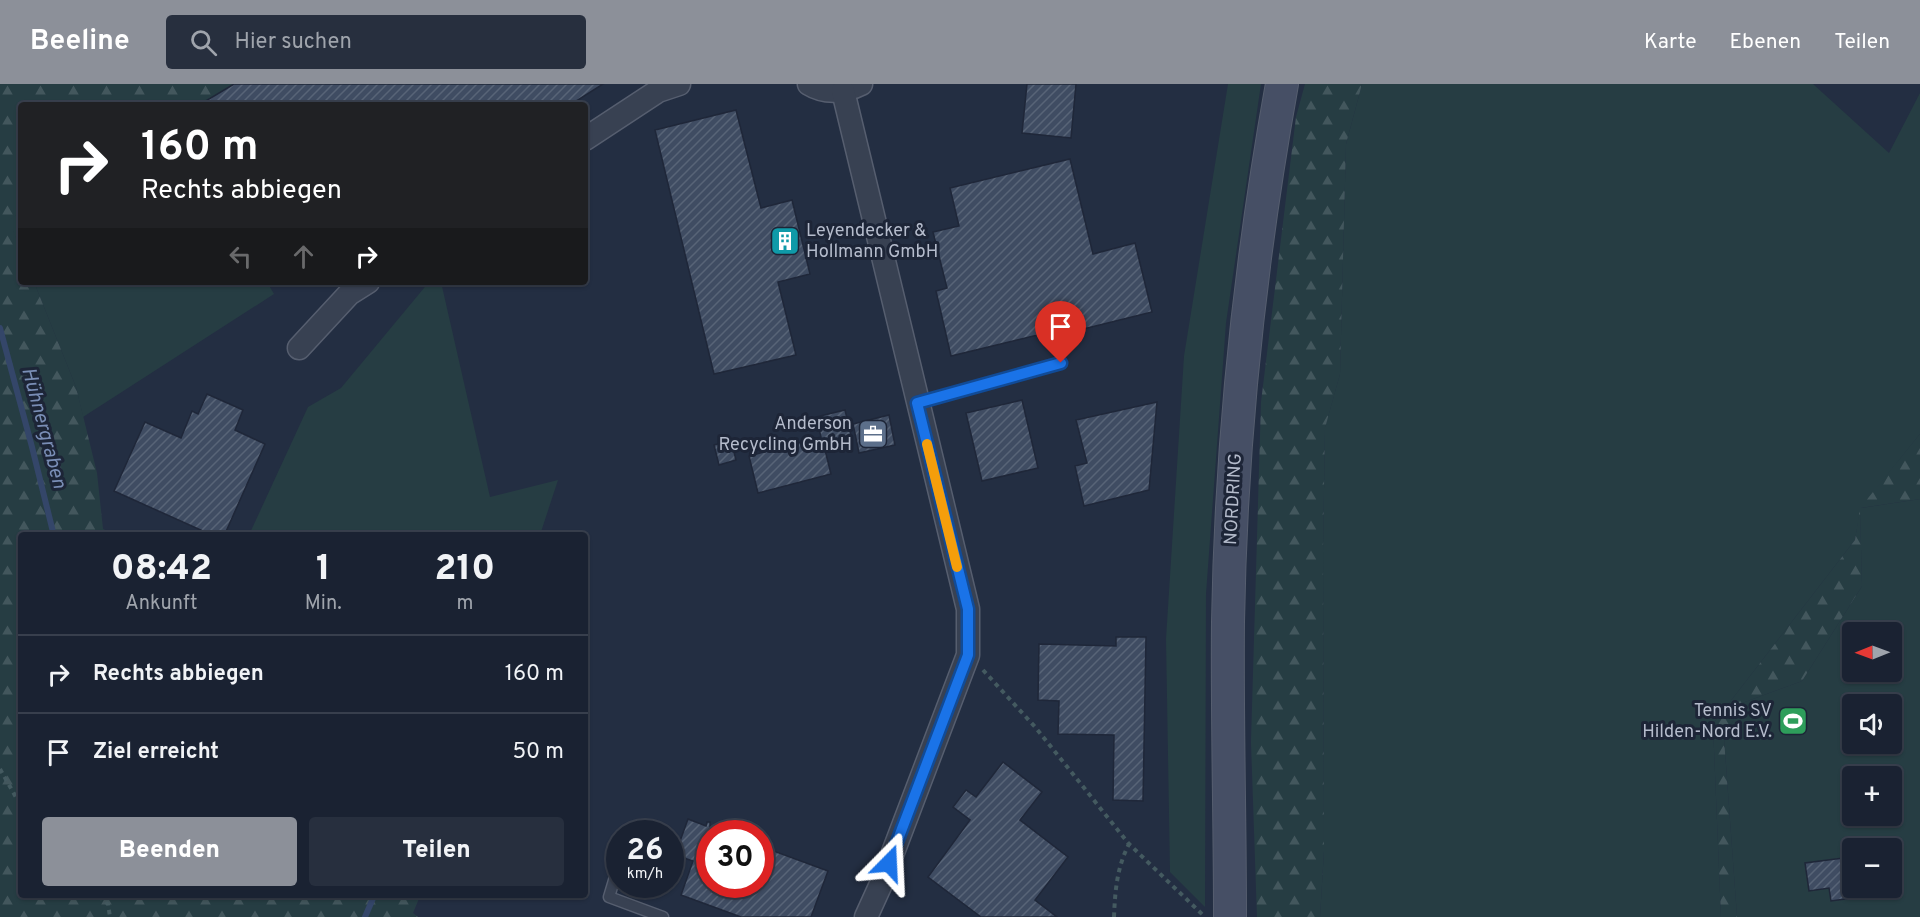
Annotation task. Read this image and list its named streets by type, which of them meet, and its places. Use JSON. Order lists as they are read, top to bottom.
{
  "streets": {
    "main road": ["NORDRING"]
  },
  "water": ["Hühnergraben"],
  "places": {
    "building": ["Leyendecker & Hollmann GmbH"],
    "office": ["Anderson Recycling GmbH"],
    "sports": ["Tennis SV Hilden-Nord E.V."]
  },
  "north": "left",
  "page": {
    "header": "Beeline",
    "search": "Hier suchen",
    "nav": ["Karte", "Ebenen", "Teilen"],
    "turn": ["160 m", "Rechts abbiegen"],
    "eta": [
      "08:42",
      "Ankunft",
      "1",
      "Min.",
      "210",
      "m"
    ],
    "map_buttons": ["+", "−"],
    "list": [
      {
        "name": "Rechts abbiegen",
        "value": "160 m"
      },
      {
        "name": "Ziel erreicht",
        "value": "50 m"
      }
    ],
    "buttons": ["Beenden", "Teilen"],
    "speed": "26 km/h",
    "limit": "30"
  }
}
